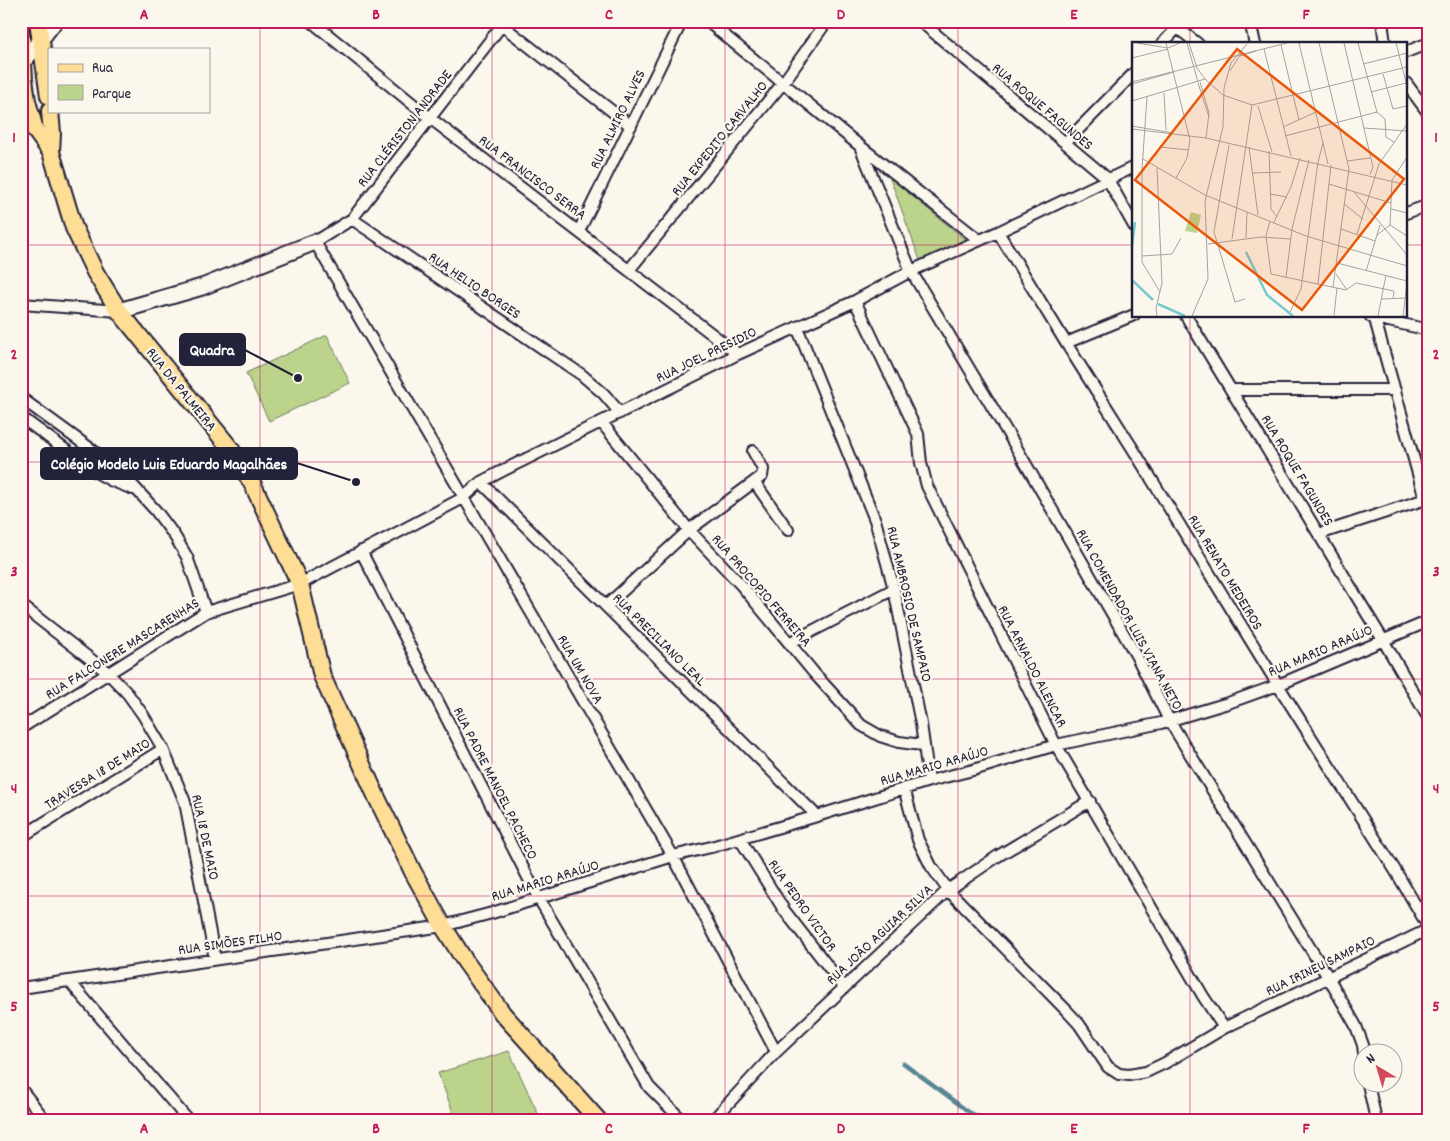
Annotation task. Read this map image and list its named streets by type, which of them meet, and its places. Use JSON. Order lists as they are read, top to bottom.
{
  "streets": {
    "main road": ["RUA DA PALMEIRA"],
    "street": [
      "RUA ROQUE FAGUNDES",
      "RUA ALMIRO ALVES",
      "RUA CLÉRISTON ANDRADE",
      "RUA EXPEDITO CARVALHO",
      "RUA FRANCISCO SERRA",
      "RUA HELIO BORGES",
      "RUA JOEL PRESIDIO",
      "RUA RENATO MEDEIROS",
      "RUA PROCOPIO FERREIRA",
      "RUA AMBROSIO DE SAMPAIO",
      "RUA COMENDADOR LUIS VIANA NETO",
      "RUA PRECILIANO LEAL",
      "RUA FALCONERE MASCARENHAS",
      "RUA MARIO ARAÚJO",
      "RUA ARNALDO ALENCAR",
      "RUA UM NOVA",
      "TRAVESSA 18 DE MAIO",
      "RUA PADRE MANOEL PACHECO",
      "RUA 18 DE MAIO",
      "RUA PEDRO VICTOR",
      "RUA JOÃO AGUIAR SILVA",
      "RUA SIMÕES FILHO",
      "RUA IRINEU SAMPAIO"
    ]
  },
  "crossings": [
    ["RUA ROQUE FAGUNDES", "RUA JOEL PRESIDIO"],
    ["RUA ROQUE FAGUNDES", "RUA MARIO ARAÚJO"],
    ["RUA ALMIRO ALVES", "RUA FRANCISCO SERRA"],
    ["RUA CLÉRISTON ANDRADE", "RUA FRANCISCO SERRA"],
    ["RUA CLÉRISTON ANDRADE", "RUA HELIO BORGES"],
    ["RUA CLÉRISTON ANDRADE", "RUA UM NOVA"],
    ["RUA EXPEDITO CARVALHO", "RUA FRANCISCO SERRA"],
    ["RUA FRANCISCO SERRA", "RUA JOEL PRESIDIO"],
    ["RUA HELIO BORGES", "RUA JOEL PRESIDIO"],
    ["RUA JOEL PRESIDIO", "RUA DA PALMEIRA"],
    ["RUA JOEL PRESIDIO", "RUA RENATO MEDEIROS"],
    ["RUA JOEL PRESIDIO", "RUA PROCOPIO FERREIRA"],
    ["RUA JOEL PRESIDIO", "RUA AMBROSIO DE SAMPAIO"],
    ["RUA JOEL PRESIDIO", "RUA COMENDADOR LUIS VIANA NETO"],
    ["RUA JOEL PRESIDIO", "RUA PRECILIANO LEAL"],
    ["RUA JOEL PRESIDIO", "RUA FALCONERE MASCARENHAS"],
    ["RUA JOEL PRESIDIO", "RUA ARNALDO ALENCAR"],
    ["RUA JOEL PRESIDIO", "RUA UM NOVA"],
    ["RUA JOEL PRESIDIO", "RUA PADRE MANOEL PACHECO"],
    ["RUA DA PALMEIRA", "RUA FALCONERE MASCARENHAS"],
    ["RUA DA PALMEIRA", "RUA MARIO ARAÚJO"],
    ["RUA DA PALMEIRA", "RUA SIMÕES FILHO"],
    ["RUA RENATO MEDEIROS", "RUA MARIO ARAÚJO"],
    ["RUA RENATO MEDEIROS", "RUA IRINEU SAMPAIO"],
    ["RUA PROCOPIO FERREIRA", "RUA AMBROSIO DE SAMPAIO"],
    ["RUA AMBROSIO DE SAMPAIO", "RUA MARIO ARAÚJO"],
    ["RUA COMENDADOR LUIS VIANA NETO", "RUA MARIO ARAÚJO"],
    ["RUA COMENDADOR LUIS VIANA NETO", "RUA IRINEU SAMPAIO"],
    ["RUA PRECILIANO LEAL", "RUA MARIO ARAÚJO"],
    ["RUA FALCONERE MASCARENHAS", "RUA 18 DE MAIO"],
    ["RUA MARIO ARAÚJO", "RUA ARNALDO ALENCAR"],
    ["RUA MARIO ARAÚJO", "RUA UM NOVA"],
    ["RUA MARIO ARAÚJO", "RUA PADRE MANOEL PACHECO"],
    ["RUA MARIO ARAÚJO", "RUA PEDRO VICTOR"],
    ["RUA MARIO ARAÚJO", "RUA SIMÕES FILHO"],
    ["RUA ARNALDO ALENCAR", "RUA JOÃO AGUIAR SILVA"],
    ["RUA ARNALDO ALENCAR", "RUA IRINEU SAMPAIO"],
    ["RUA UM NOVA", "RUA JOÃO AGUIAR SILVA"],
    ["TRAVESSA 18 DE MAIO", "RUA 18 DE MAIO"],
    ["RUA 18 DE MAIO", "RUA SIMÕES FILHO"],
    ["RUA PEDRO VICTOR", "RUA JOÃO AGUIAR SILVA"],
    ["RUA JOÃO AGUIAR SILVA", "RUA IRINEU SAMPAIO"]
  ],
  "places": ["Quadra", "Colégio Modelo Luis Eduardo Magalhães"],
  "legend": ["Rua", "Parque"],
  "north": "top left",
  "grid": {
    "columns": [
      "A",
      "B",
      "C",
      "D",
      "E",
      "F"
    ],
    "rows": [
      "1",
      "2",
      "3",
      "4",
      "5"
    ]
  }
}
